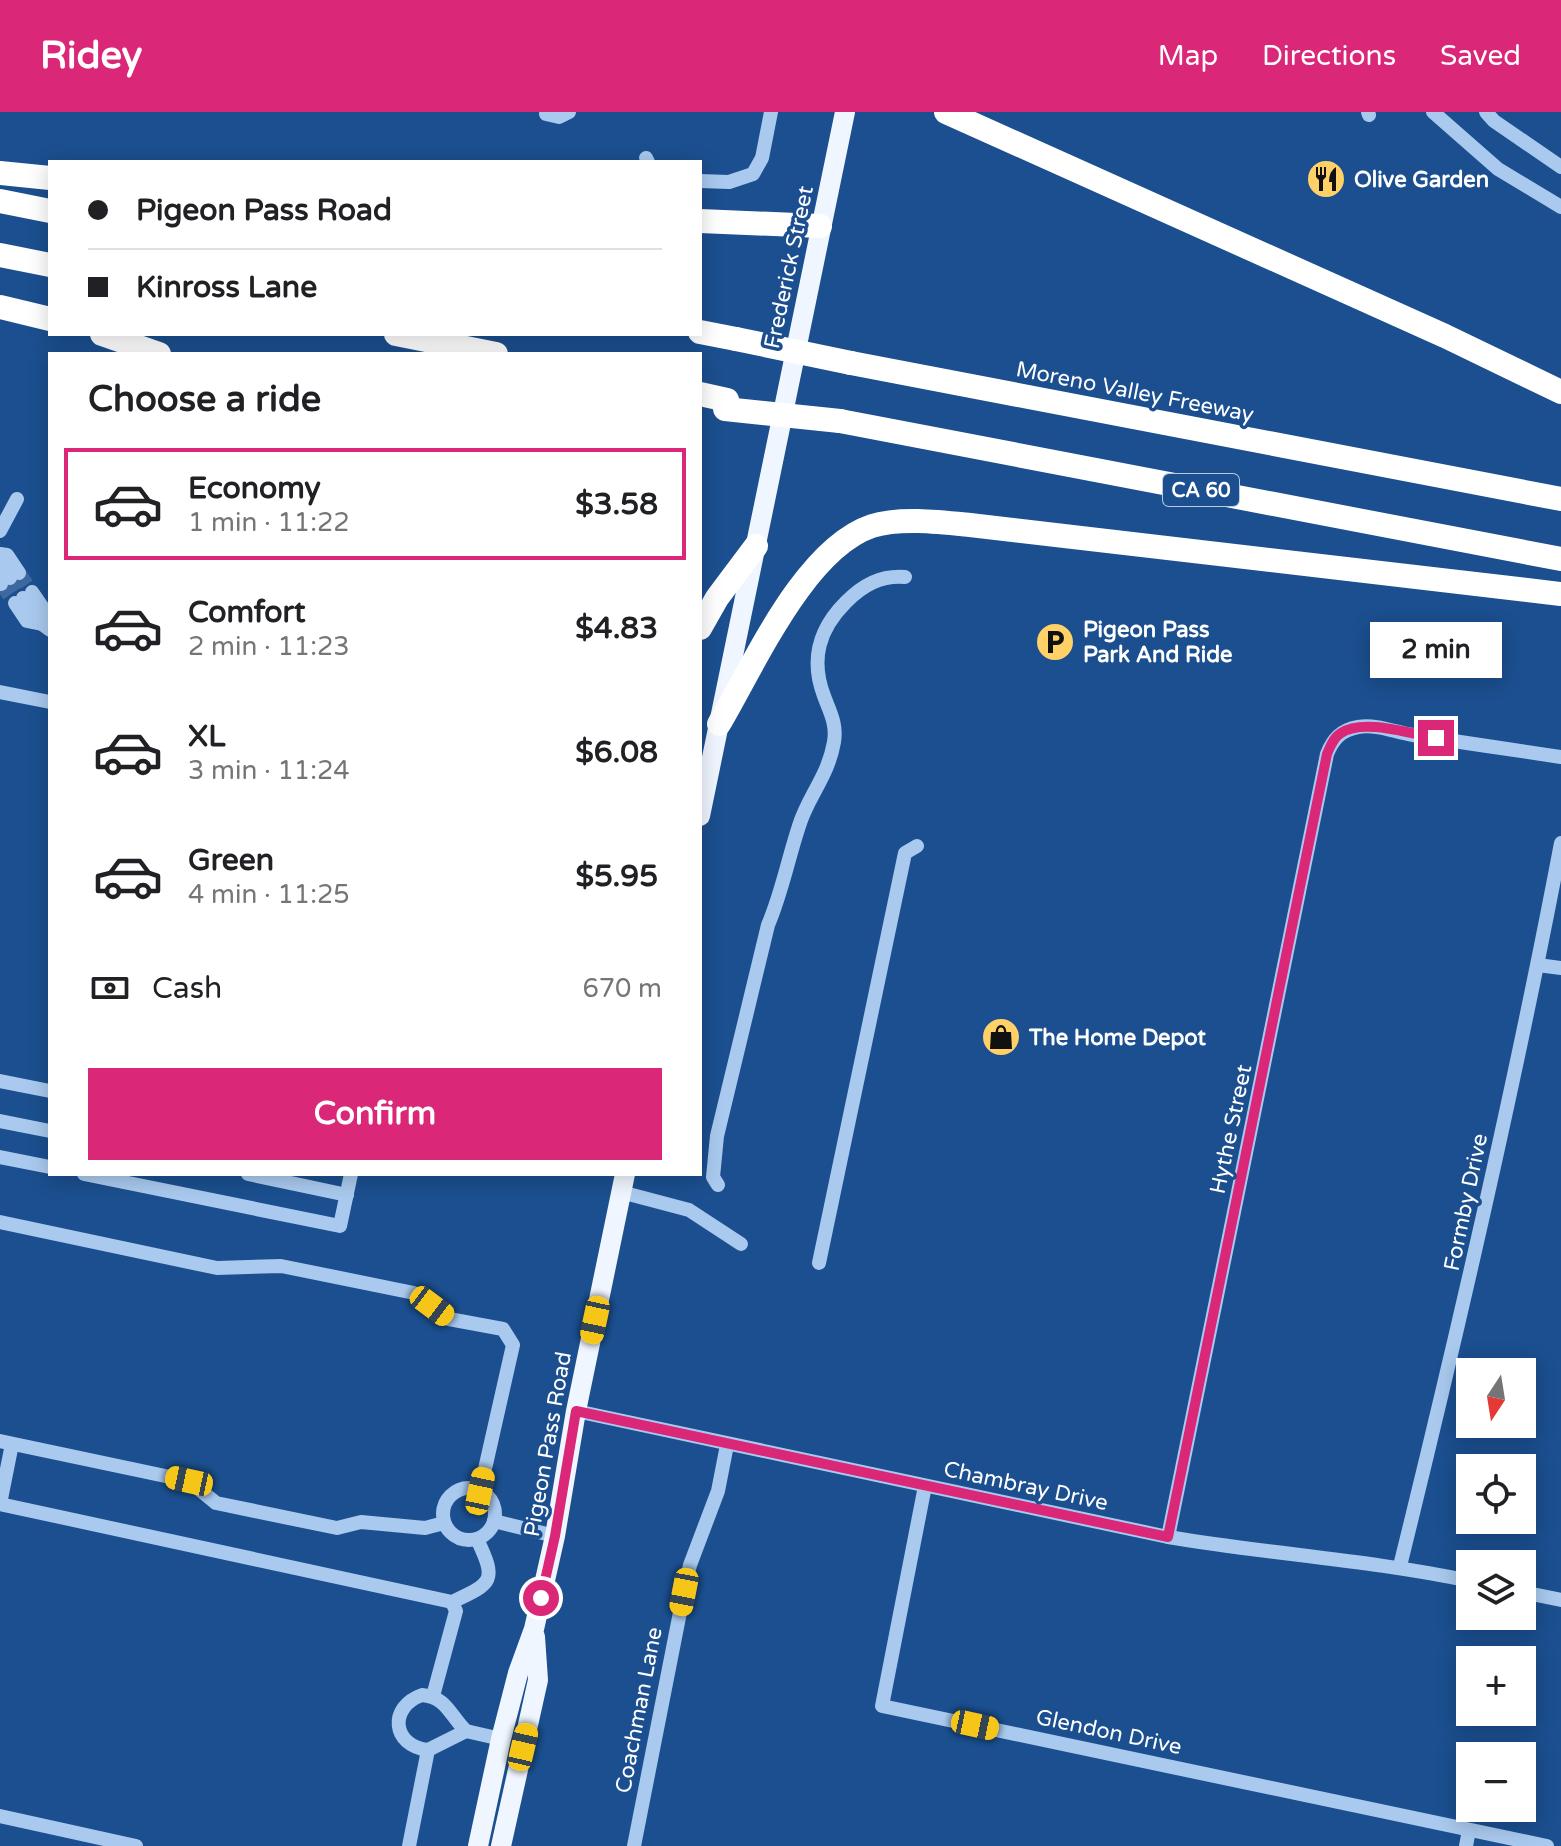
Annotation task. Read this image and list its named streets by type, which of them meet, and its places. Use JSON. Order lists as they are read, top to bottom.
{
  "streets": {
    "highway": ["Moreno Valley Freeway", "CA 60"],
    "main road": ["Frederick Street", "Pigeon Pass Road"],
    "street": [
      "Hythe Street",
      "Formby Drive",
      "Chambray Drive",
      "Coachman Lane",
      "Glendon Drive"
    ]
  },
  "crossings": [
    ["Hythe Street", "Chambray Drive"],
    ["Formby Drive", "Chambray Drive"],
    ["Pigeon Pass Road", "Chambray Drive"],
    ["Chambray Drive", "Coachman Lane"],
    ["Chambray Drive", "Glendon Drive"]
  ],
  "places": {
    "restaurant": ["Olive Garden"],
    "parking": ["Pigeon Pass Park And Ride"],
    "shop": ["The Home Depot"]
  },
  "north": "bottom",
  "page": {
    "header": "Ridey",
    "nav": ["Map", "Directions", "Saved"],
    "banner": ["Pigeon Pass Road", "Kinross Lane"],
    "heading": "Choose a ride",
    "list": [
      {
        "name": "Economy",
        "note": "1 min · 11:22",
        "value": "$3.58"
      },
      {
        "name": "Comfort",
        "note": "2 min · 11:23",
        "value": "$4.83"
      },
      {
        "name": "XL",
        "note": "3 min · 11:24",
        "value": "$6.08"
      },
      {
        "name": "Green",
        "note": "4 min · 11:25",
        "value": "$5.95"
      }
    ],
    "bubble": "2 min",
    "pay": ["Cash", "670 m"],
    "buttons": "Confirm",
    "map_buttons": ["+", "−"]
  }
}
